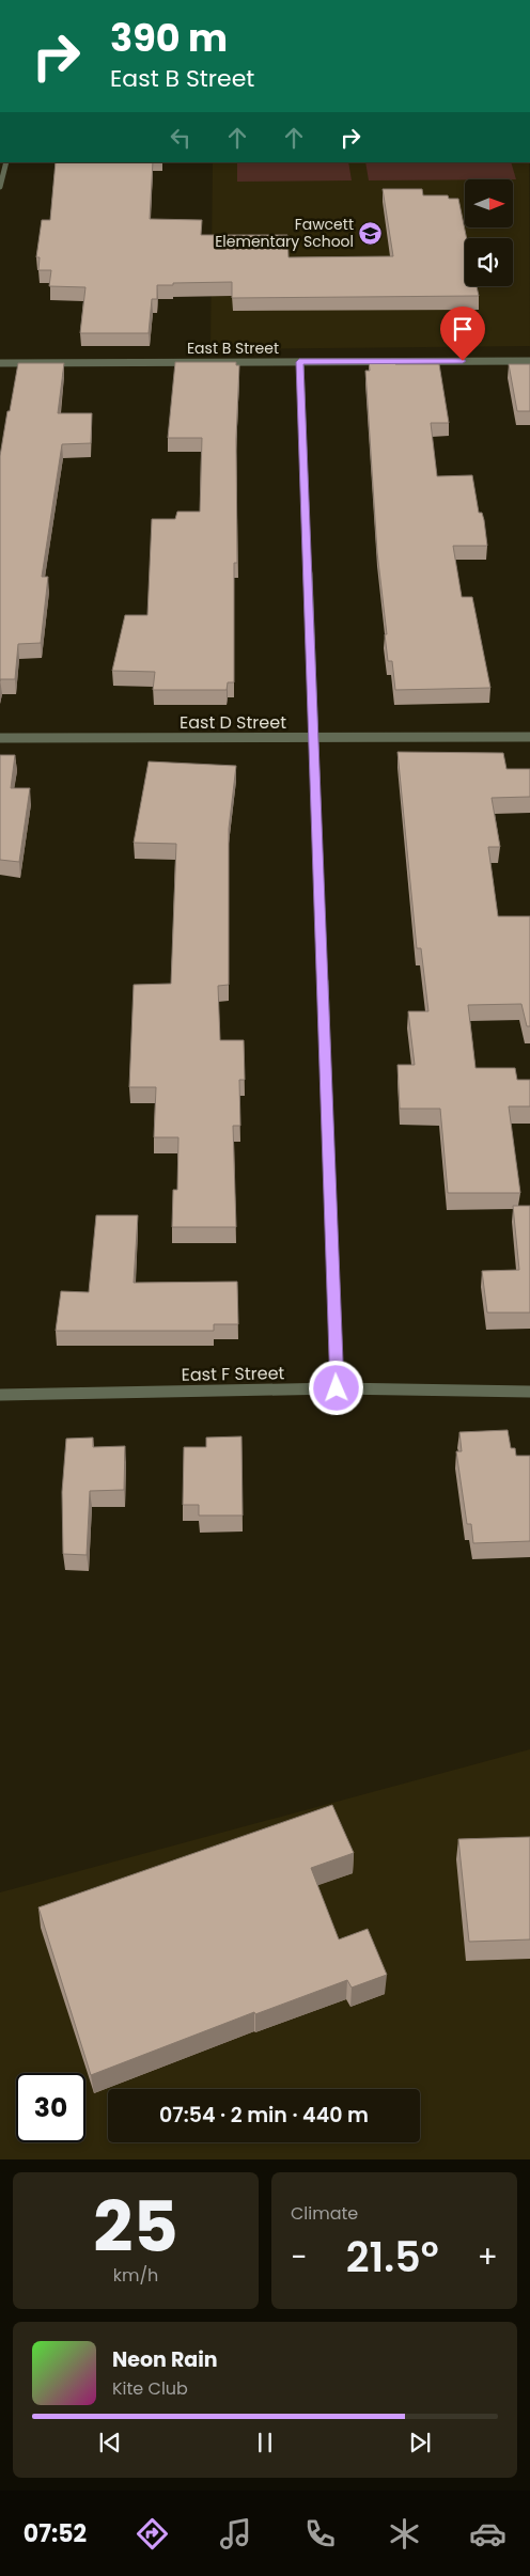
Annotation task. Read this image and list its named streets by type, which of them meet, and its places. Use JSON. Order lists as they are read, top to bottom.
{
  "streets": {
    "street": ["East B Street", "East D Street", "East F Street"]
  },
  "places": {
    "school or university": ["Fawcett Elementary School"]
  },
  "north": "right",
  "page": {
    "turn": ["390 m", "East B Street"],
    "limit": "30",
    "trip": "07:54 · 2 min · 440 m",
    "tile": [
      ["25", "km/h"],
      "Climate"
    ],
    "heat": ["−", "21.5°", "+"],
    "song": ["Neon Rain", "Kite Club"],
    "tabs": "07:52"
  }
}
